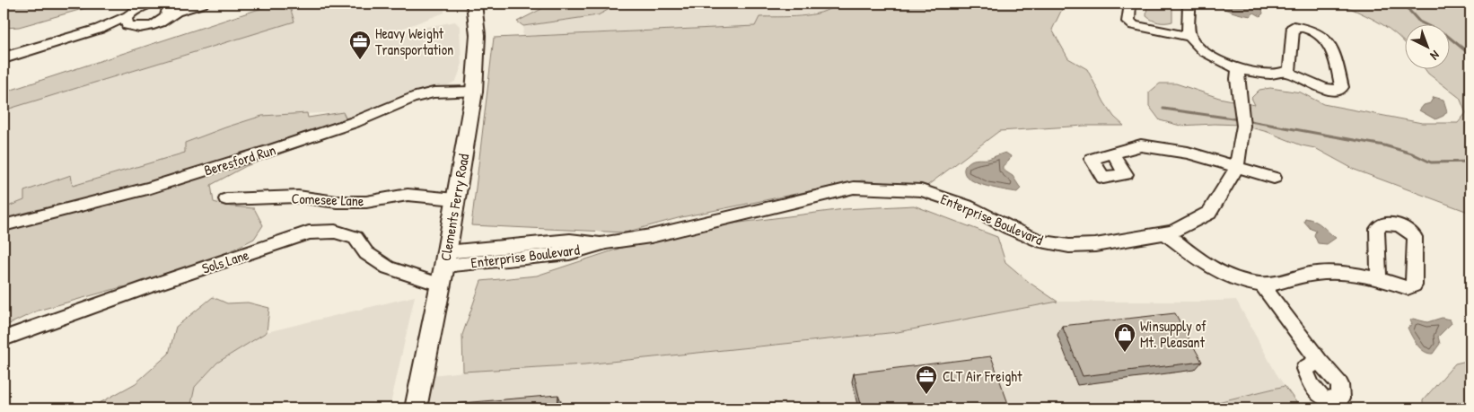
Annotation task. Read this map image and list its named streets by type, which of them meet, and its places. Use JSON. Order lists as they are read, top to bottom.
{
  "streets": {
    "main road": ["Clements Ferry Road"],
    "street": [
      "Beresford Run",
      "Comesee Lane",
      "Enterprise Boulevard",
      "Sols Lane"
    ]
  },
  "crossings": [
    ["Beresford Run", "Clements Ferry Road"],
    ["Comesee Lane", "Clements Ferry Road"],
    ["Clements Ferry Road", "Enterprise Boulevard"],
    ["Clements Ferry Road", "Sols Lane"],
    ["Enterprise Boulevard", "Sols Lane"]
  ],
  "places": {
    "office": ["Heavy Weight Transportation", "CLT Air Freight"],
    "shop": ["Winsupply of Mt. Pleasant"]
  },
  "north": "bottom right"
}
